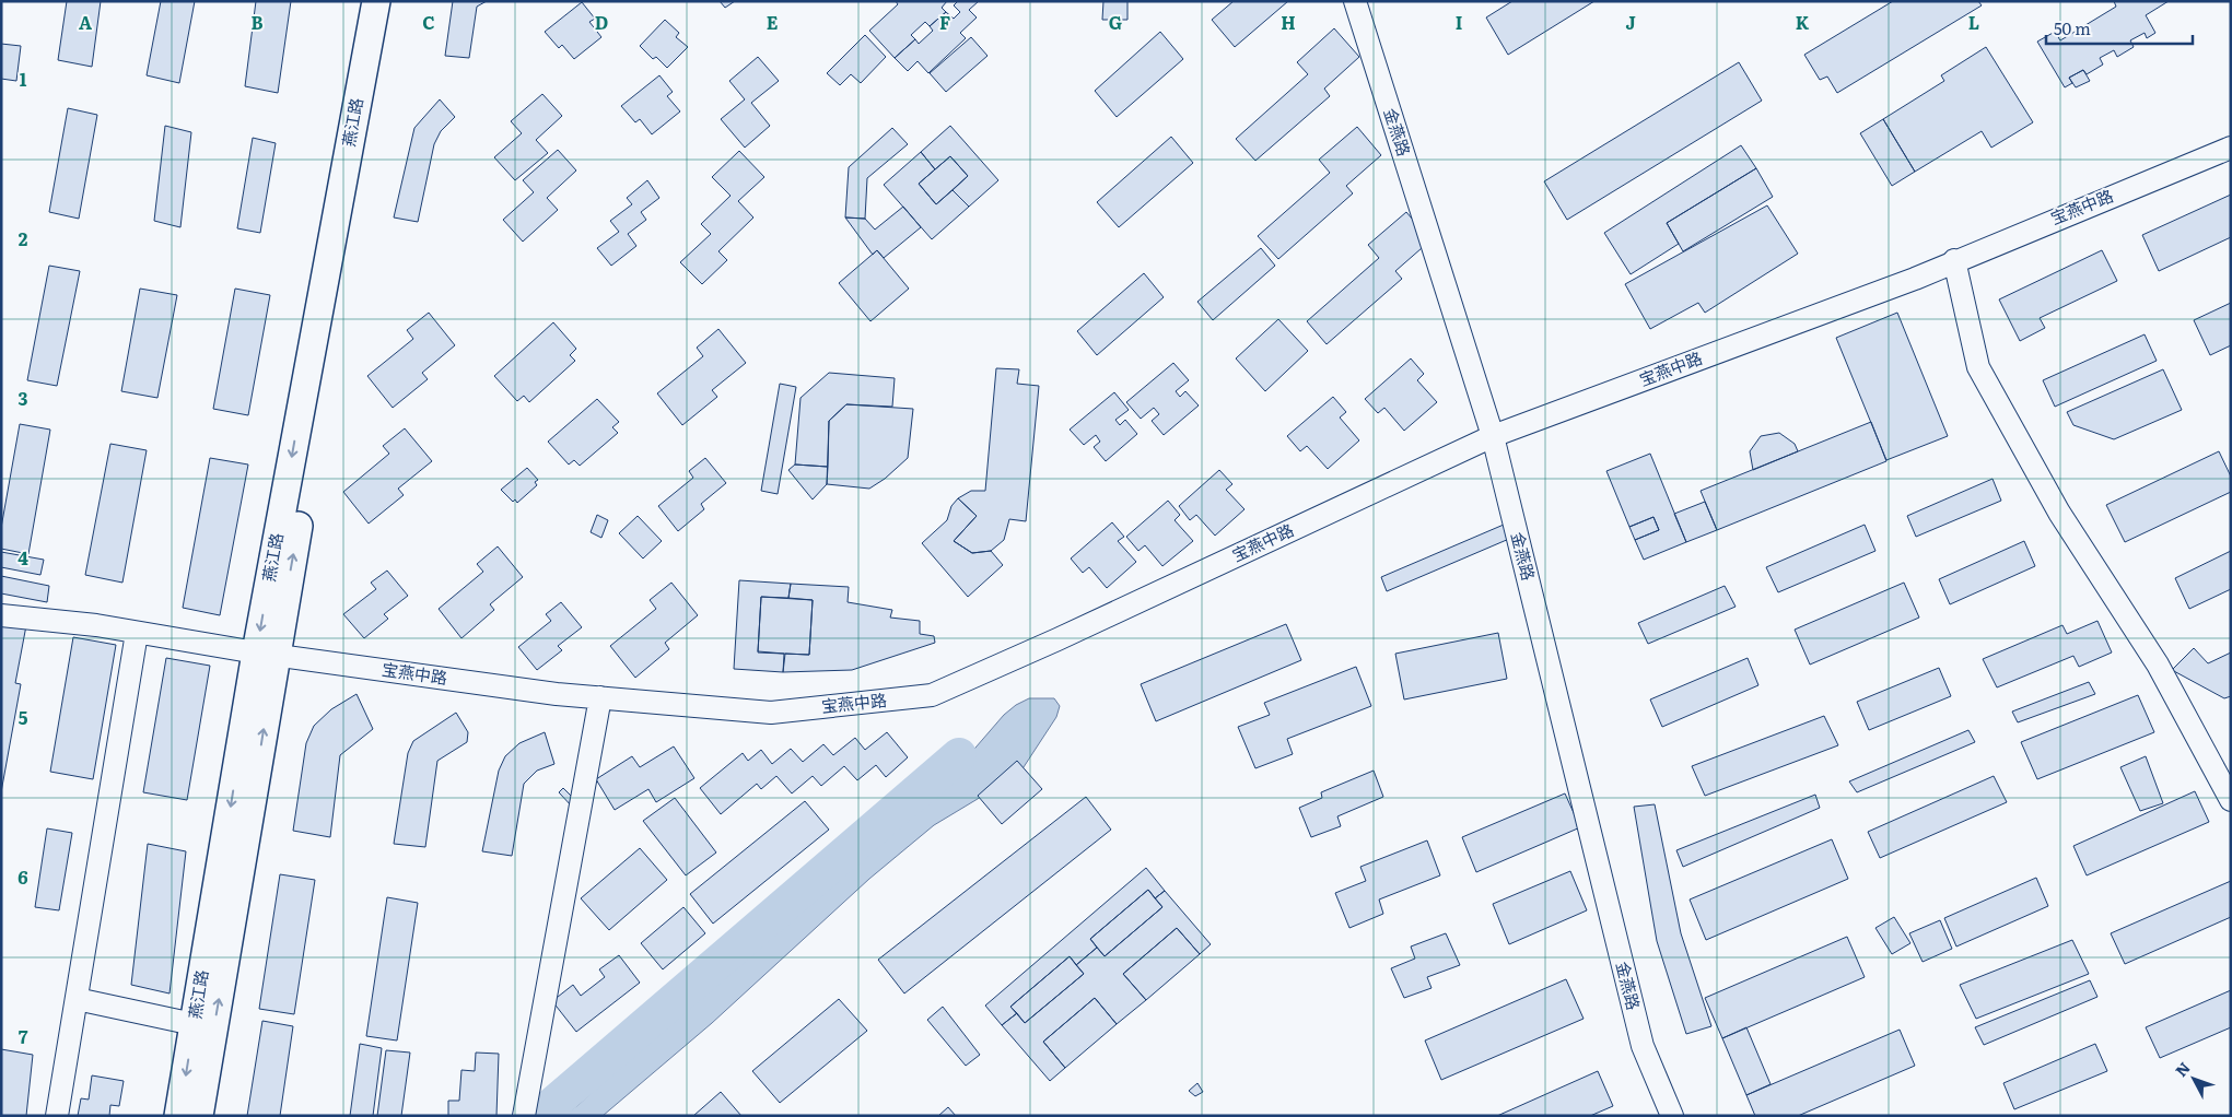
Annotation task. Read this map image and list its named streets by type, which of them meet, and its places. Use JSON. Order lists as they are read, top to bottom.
{
  "streets": {
    "main road": ["燕江路"],
    "street": ["金燕路", "宝燕中路"]
  },
  "crossings": [
    ["燕江路", "宝燕中路"],
    ["金燕路", "宝燕中路"]
  ],
  "scale_bar": "50 m",
  "north": "top left",
  "grid": {
    "columns": [
      "A",
      "B",
      "C",
      "D",
      "E",
      "F",
      "G",
      "H",
      "I",
      "J",
      "K",
      "L"
    ],
    "rows": [
      "1",
      "2",
      "3",
      "4",
      "5",
      "6",
      "7"
    ]
  }
}
